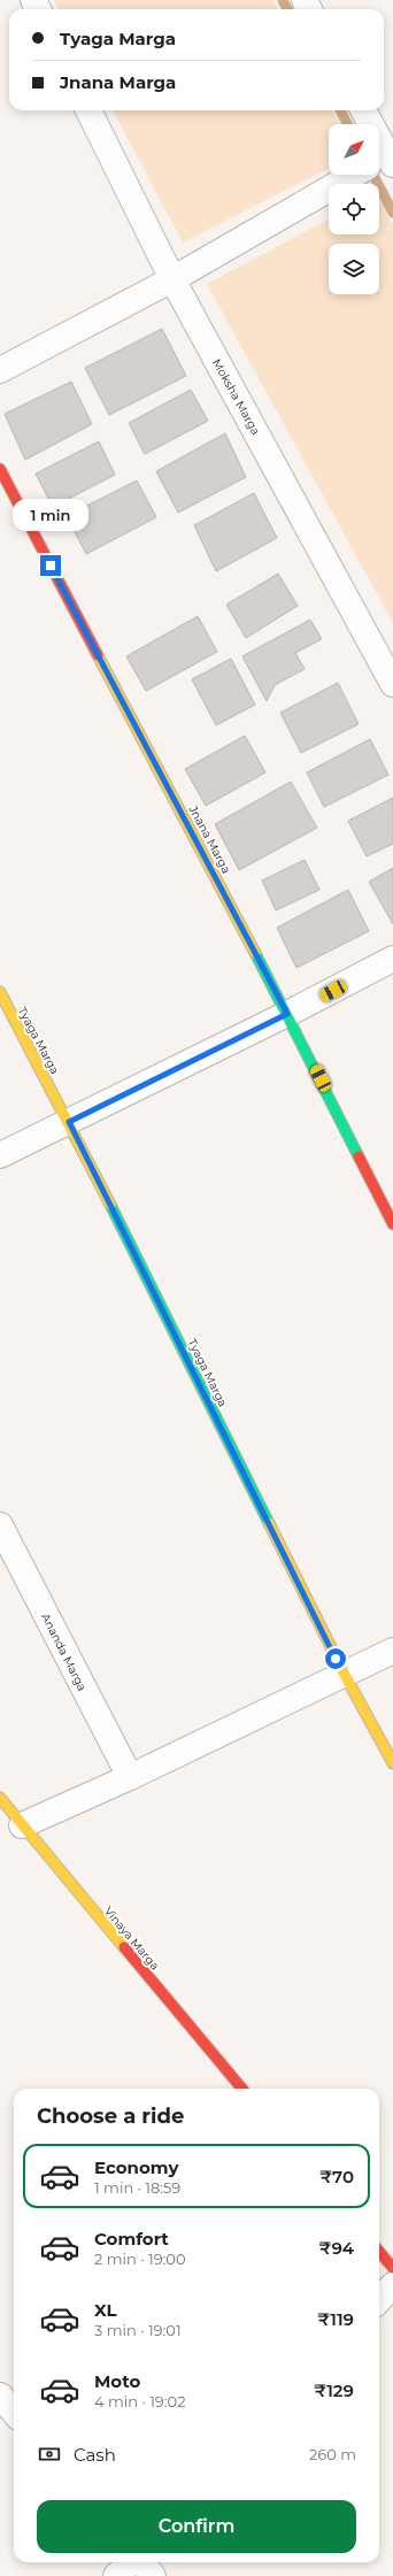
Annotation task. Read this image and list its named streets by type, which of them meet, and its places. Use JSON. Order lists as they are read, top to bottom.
{
  "streets": {
    "street": [
      "Moksha Marga",
      "Jnana Marga",
      "Tyaga Marga",
      "Ananda Marga",
      "Vinaya Marga"
    ]
  },
  "north": "top right",
  "page": {
    "banner": ["Tyaga Marga", "Jnana Marga"],
    "bubble": "1 min",
    "heading": "Choose a ride",
    "list": [
      {
        "name": "Economy",
        "note": "1 min · 18:59",
        "value": "₹70"
      },
      {
        "name": "Comfort",
        "note": "2 min · 19:00",
        "value": "₹94"
      },
      {
        "name": "XL",
        "note": "3 min · 19:01",
        "value": "₹119"
      },
      {
        "name": "Moto",
        "note": "4 min · 19:02",
        "value": "₹129"
      }
    ],
    "pay": ["Cash", "260 m"],
    "buttons": "Confirm"
  }
}
